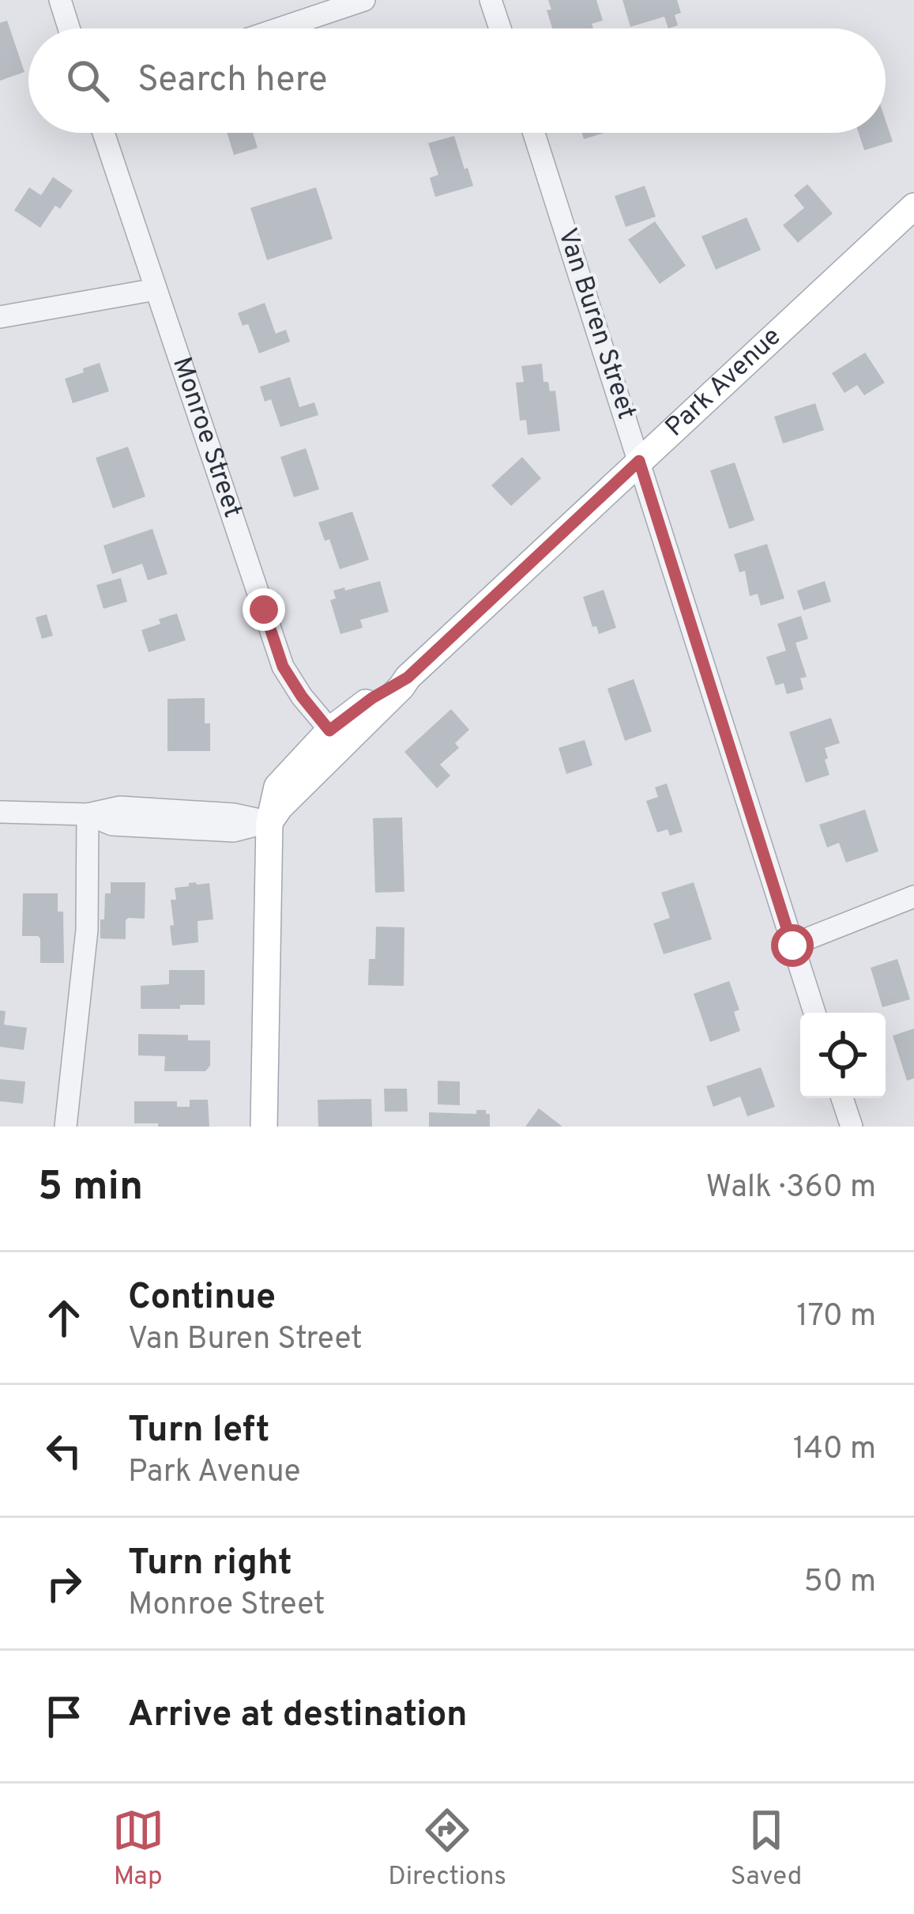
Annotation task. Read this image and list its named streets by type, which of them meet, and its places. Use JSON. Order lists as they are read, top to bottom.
{
  "streets": {
    "main road": ["Park Avenue"],
    "street": ["Van Buren Street", "Monroe Street"]
  },
  "crossings": [
    ["Van Buren Street", "Park Avenue"],
    ["Park Avenue", "Monroe Street"]
  ],
  "page": {
    "search": "Search here",
    "heading": ["5 min", "Walk · 360 m"],
    "list": [
      ["Continue", "Van Buren Street", "170 m"],
      ["Turn left", "Park Avenue", "140 m"],
      ["Turn right", "Monroe Street", "50 m"],
      "Arrive at destination"
    ],
    "nav": ["Map", "Directions", "Saved"]
  }
}
